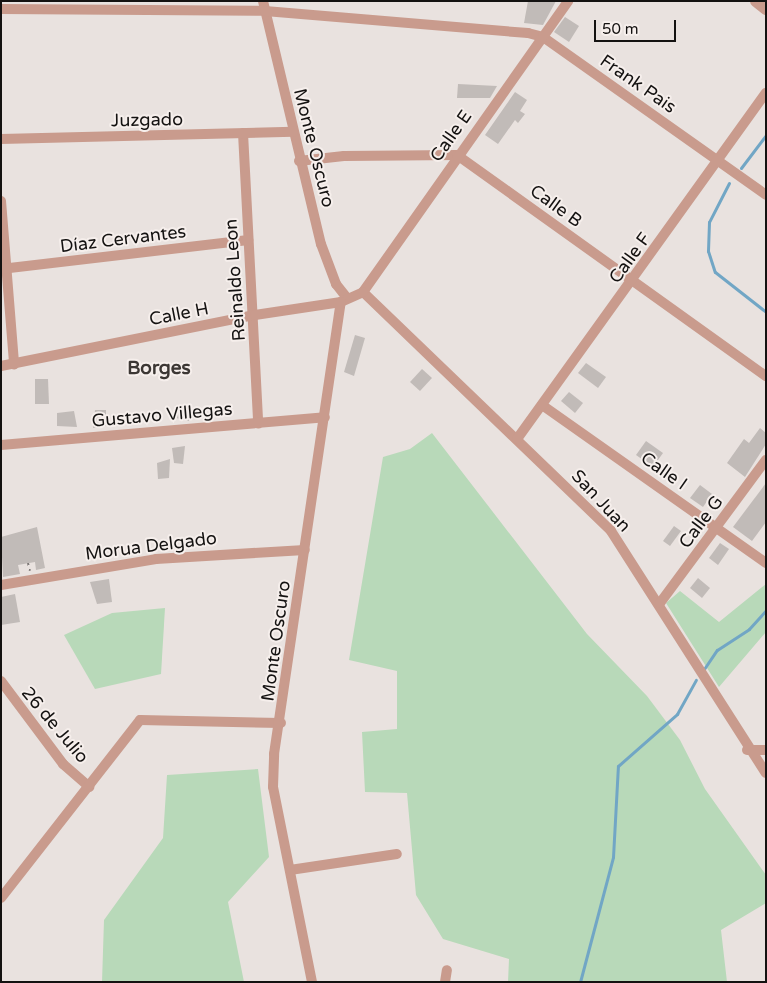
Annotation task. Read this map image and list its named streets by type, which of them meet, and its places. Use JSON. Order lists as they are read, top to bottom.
{
  "streets": {
    "street": [
      "Frank Pais",
      "Juzgado",
      "Calle E",
      "Monte Oscuro",
      "Calle B",
      "Díaz Cervantes",
      "Calle F",
      "Reinaldo Leon",
      "Calle H",
      "Gustavo Villegas",
      "Calle I",
      "San Juan",
      "Calle G",
      "Morua Delgado",
      "26 de Julio"
    ]
  },
  "crossings": [
    ["Frank Pais", "Calle E"],
    ["Frank Pais", "Monte Oscuro"],
    ["Frank Pais", "Calle F"],
    ["Juzgado", "Monte Oscuro"],
    ["Juzgado", "Reinaldo Leon"],
    ["Calle E", "Calle B"],
    ["Calle E", "Calle H"],
    ["Calle E", "San Juan"],
    ["Monte Oscuro", "Calle H"],
    ["Monte Oscuro", "Gustavo Villegas"],
    ["Monte Oscuro", "Morua Delgado"],
    ["Calle B", "Calle F"],
    ["Díaz Cervantes", "Reinaldo Leon"],
    ["Calle F", "Calle I"],
    ["Calle F", "San Juan"],
    ["Reinaldo Leon", "Calle H"],
    ["Reinaldo Leon", "Gustavo Villegas"],
    ["Calle H", "San Juan"],
    ["Calle I", "Calle G"],
    ["San Juan", "Calle G"]
  ],
  "districts": ["Borges"],
  "scale_bar": "50 m"
}
